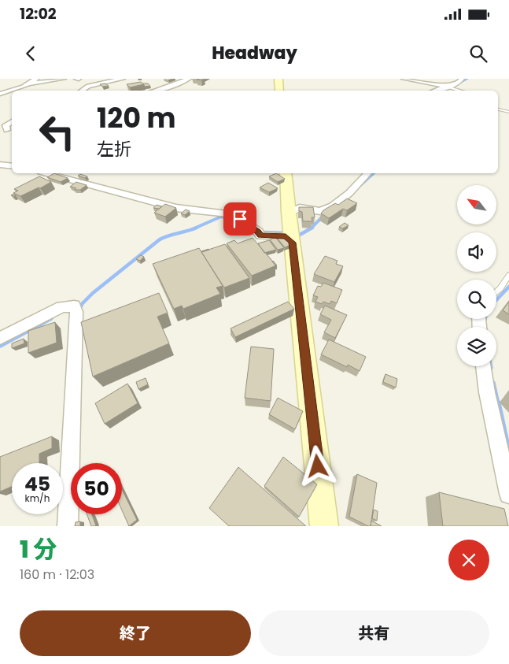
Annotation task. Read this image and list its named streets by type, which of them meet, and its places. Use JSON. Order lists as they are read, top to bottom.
{
  "north": "top left",
  "page": {
    "status": "12:02",
    "header": "Headway",
    "turn": ["120 m", "左折"],
    "speed": "45 km/h",
    "limit": "50",
    "heading": ["1 分", "160 m · 12:03"],
    "buttons": ["終了", "共有"]
  }
}
